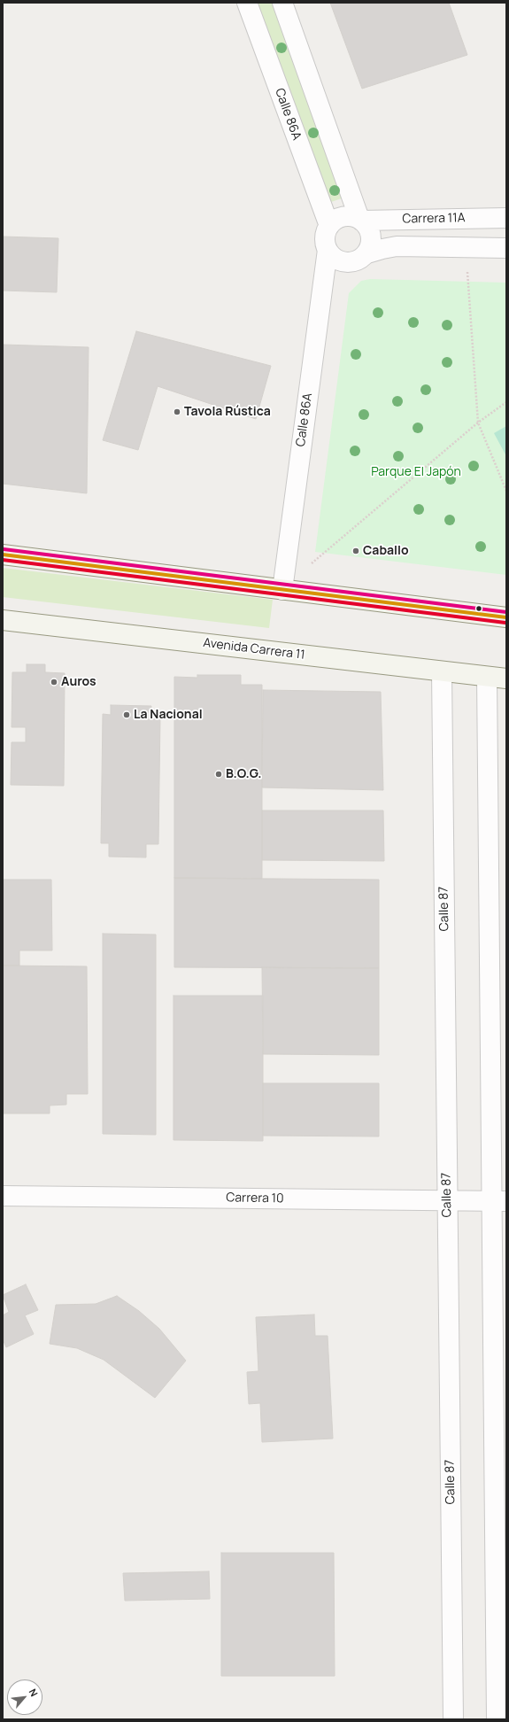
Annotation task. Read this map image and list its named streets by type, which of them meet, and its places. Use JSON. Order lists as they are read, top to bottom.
{
  "streets": {
    "main road": ["Avenida Carrera 11"],
    "street": [
      "Calle 86A",
      "Carrera 11A",
      "Calle 87",
      "Carrera 10"
    ]
  },
  "crossings": [
    ["Calle 86A", "Carrera 11A"],
    ["Avenida Carrera 11", "Calle 87"],
    ["Calle 87", "Carrera 10"]
  ],
  "parks": ["Parque El Japón"],
  "places": [
    "Tavola Rústica",
    "Caballo",
    "Auros",
    "La Nacional",
    "B.O.G."
  ],
  "north": "top right"
}
